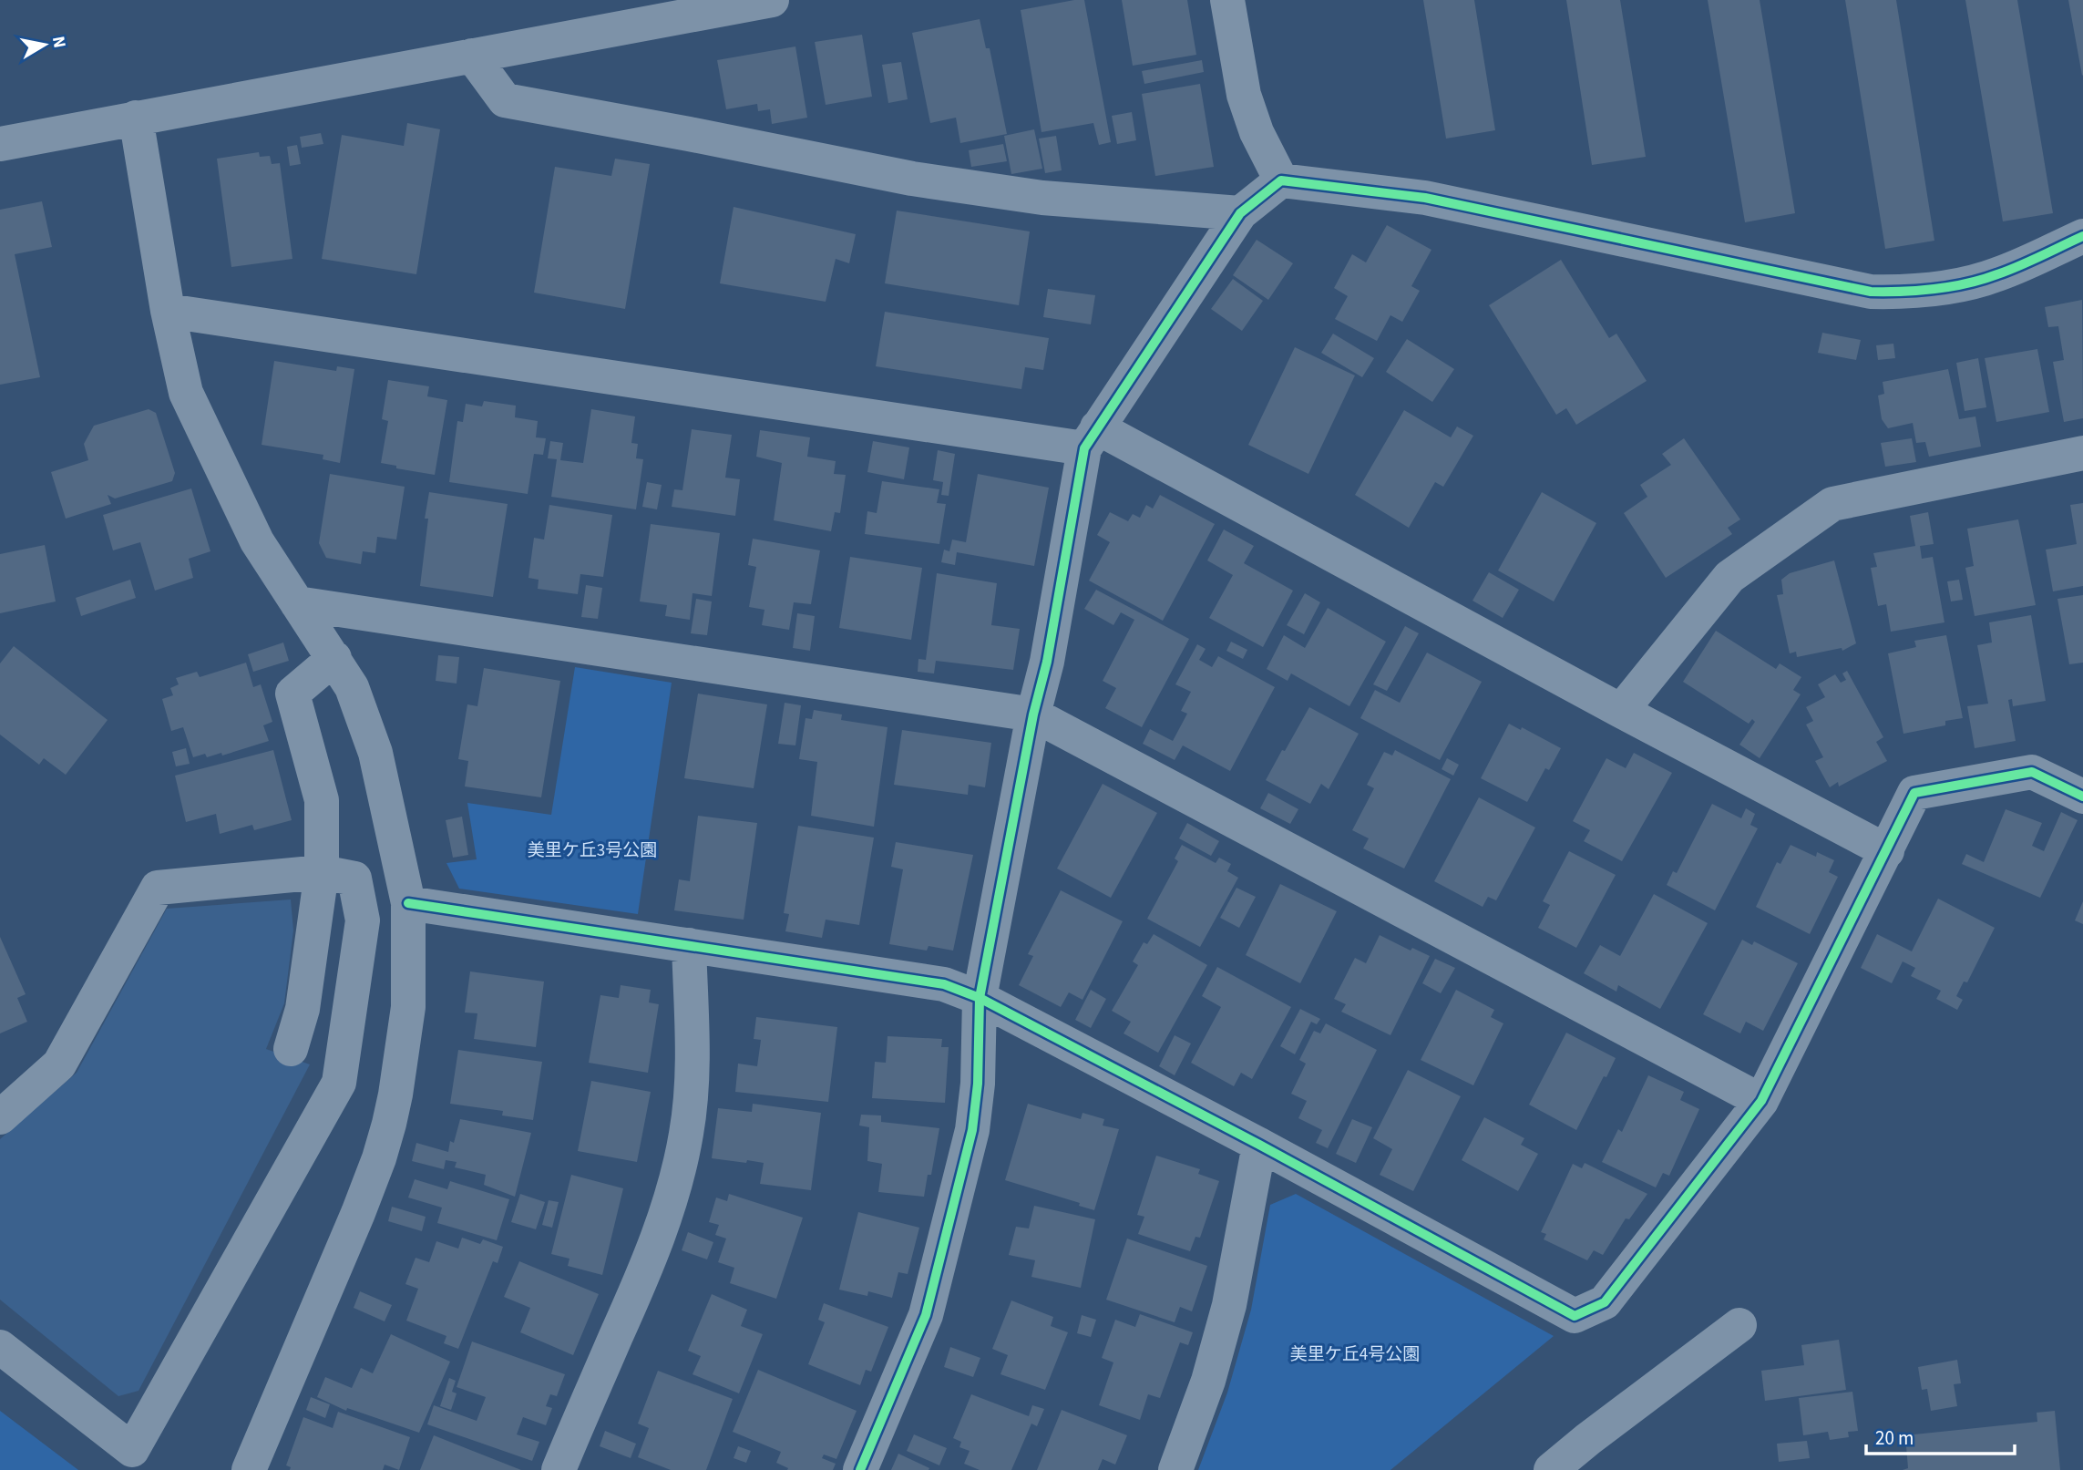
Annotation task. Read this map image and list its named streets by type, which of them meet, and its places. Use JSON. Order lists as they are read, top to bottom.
{
  "parks": ["美里ケ丘3号公園", "美里ケ丘4号公園"],
  "scale_bar": "20 m",
  "north": "right"
}
